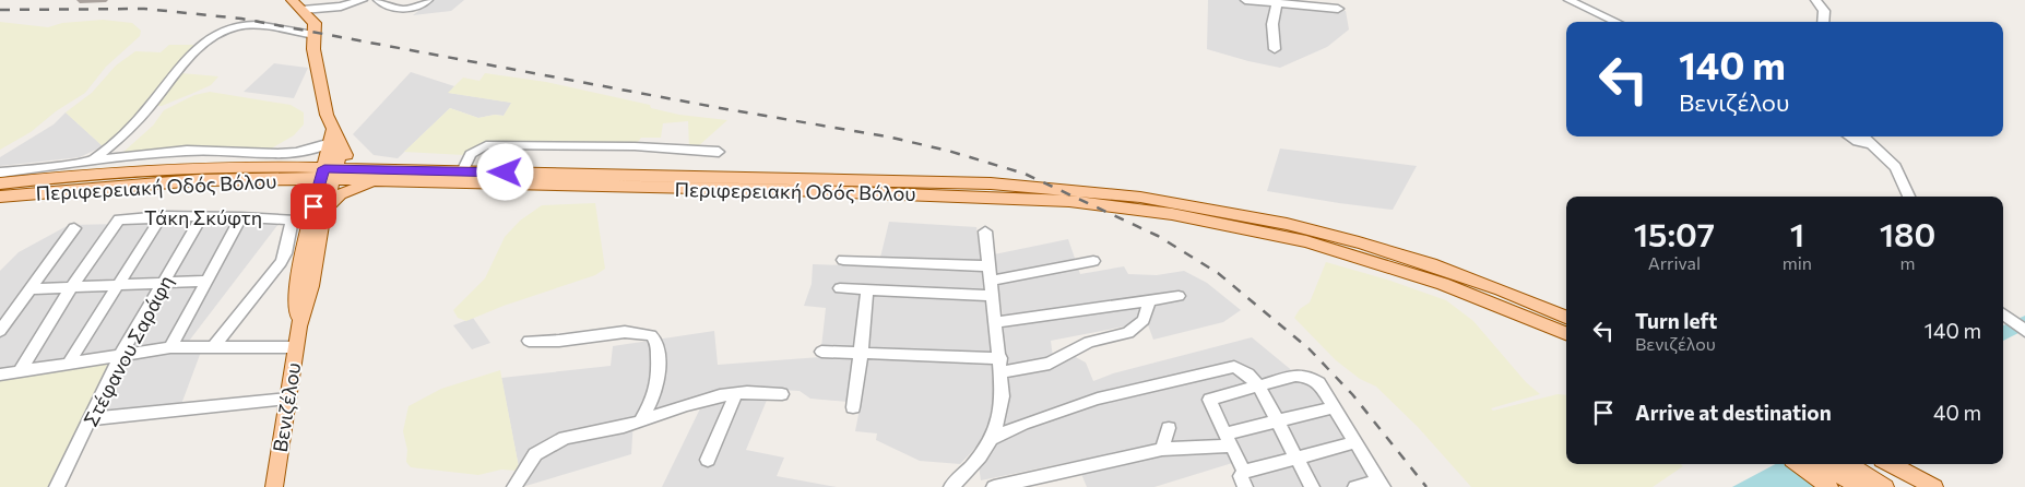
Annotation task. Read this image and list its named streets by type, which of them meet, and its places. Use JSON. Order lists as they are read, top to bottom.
{
  "streets": {
    "main road": ["Περιφερειακή Οδός Βόλου", "Βενιζέλου"],
    "street": ["Τάκη Σκύφτη", "Στέφανου Σαράφη"]
  },
  "crossings": [
    ["Περιφερειακή Οδός Βόλου", "Βενιζέλου"],
    ["Τάκη Σκύφτη", "Στέφανου Σαράφη"]
  ],
  "page": {
    "turn": ["140 m", "Βενιζέλου"],
    "eta": [
      "15:07",
      "Arrival",
      "1",
      "min",
      "180",
      "m"
    ],
    "list": [
      {
        "name": "Turn left",
        "note": "Βενιζέλου",
        "value": "140 m"
      },
      {
        "name": "Arrive at destination",
        "value": "40 m"
      }
    ]
  }
}
